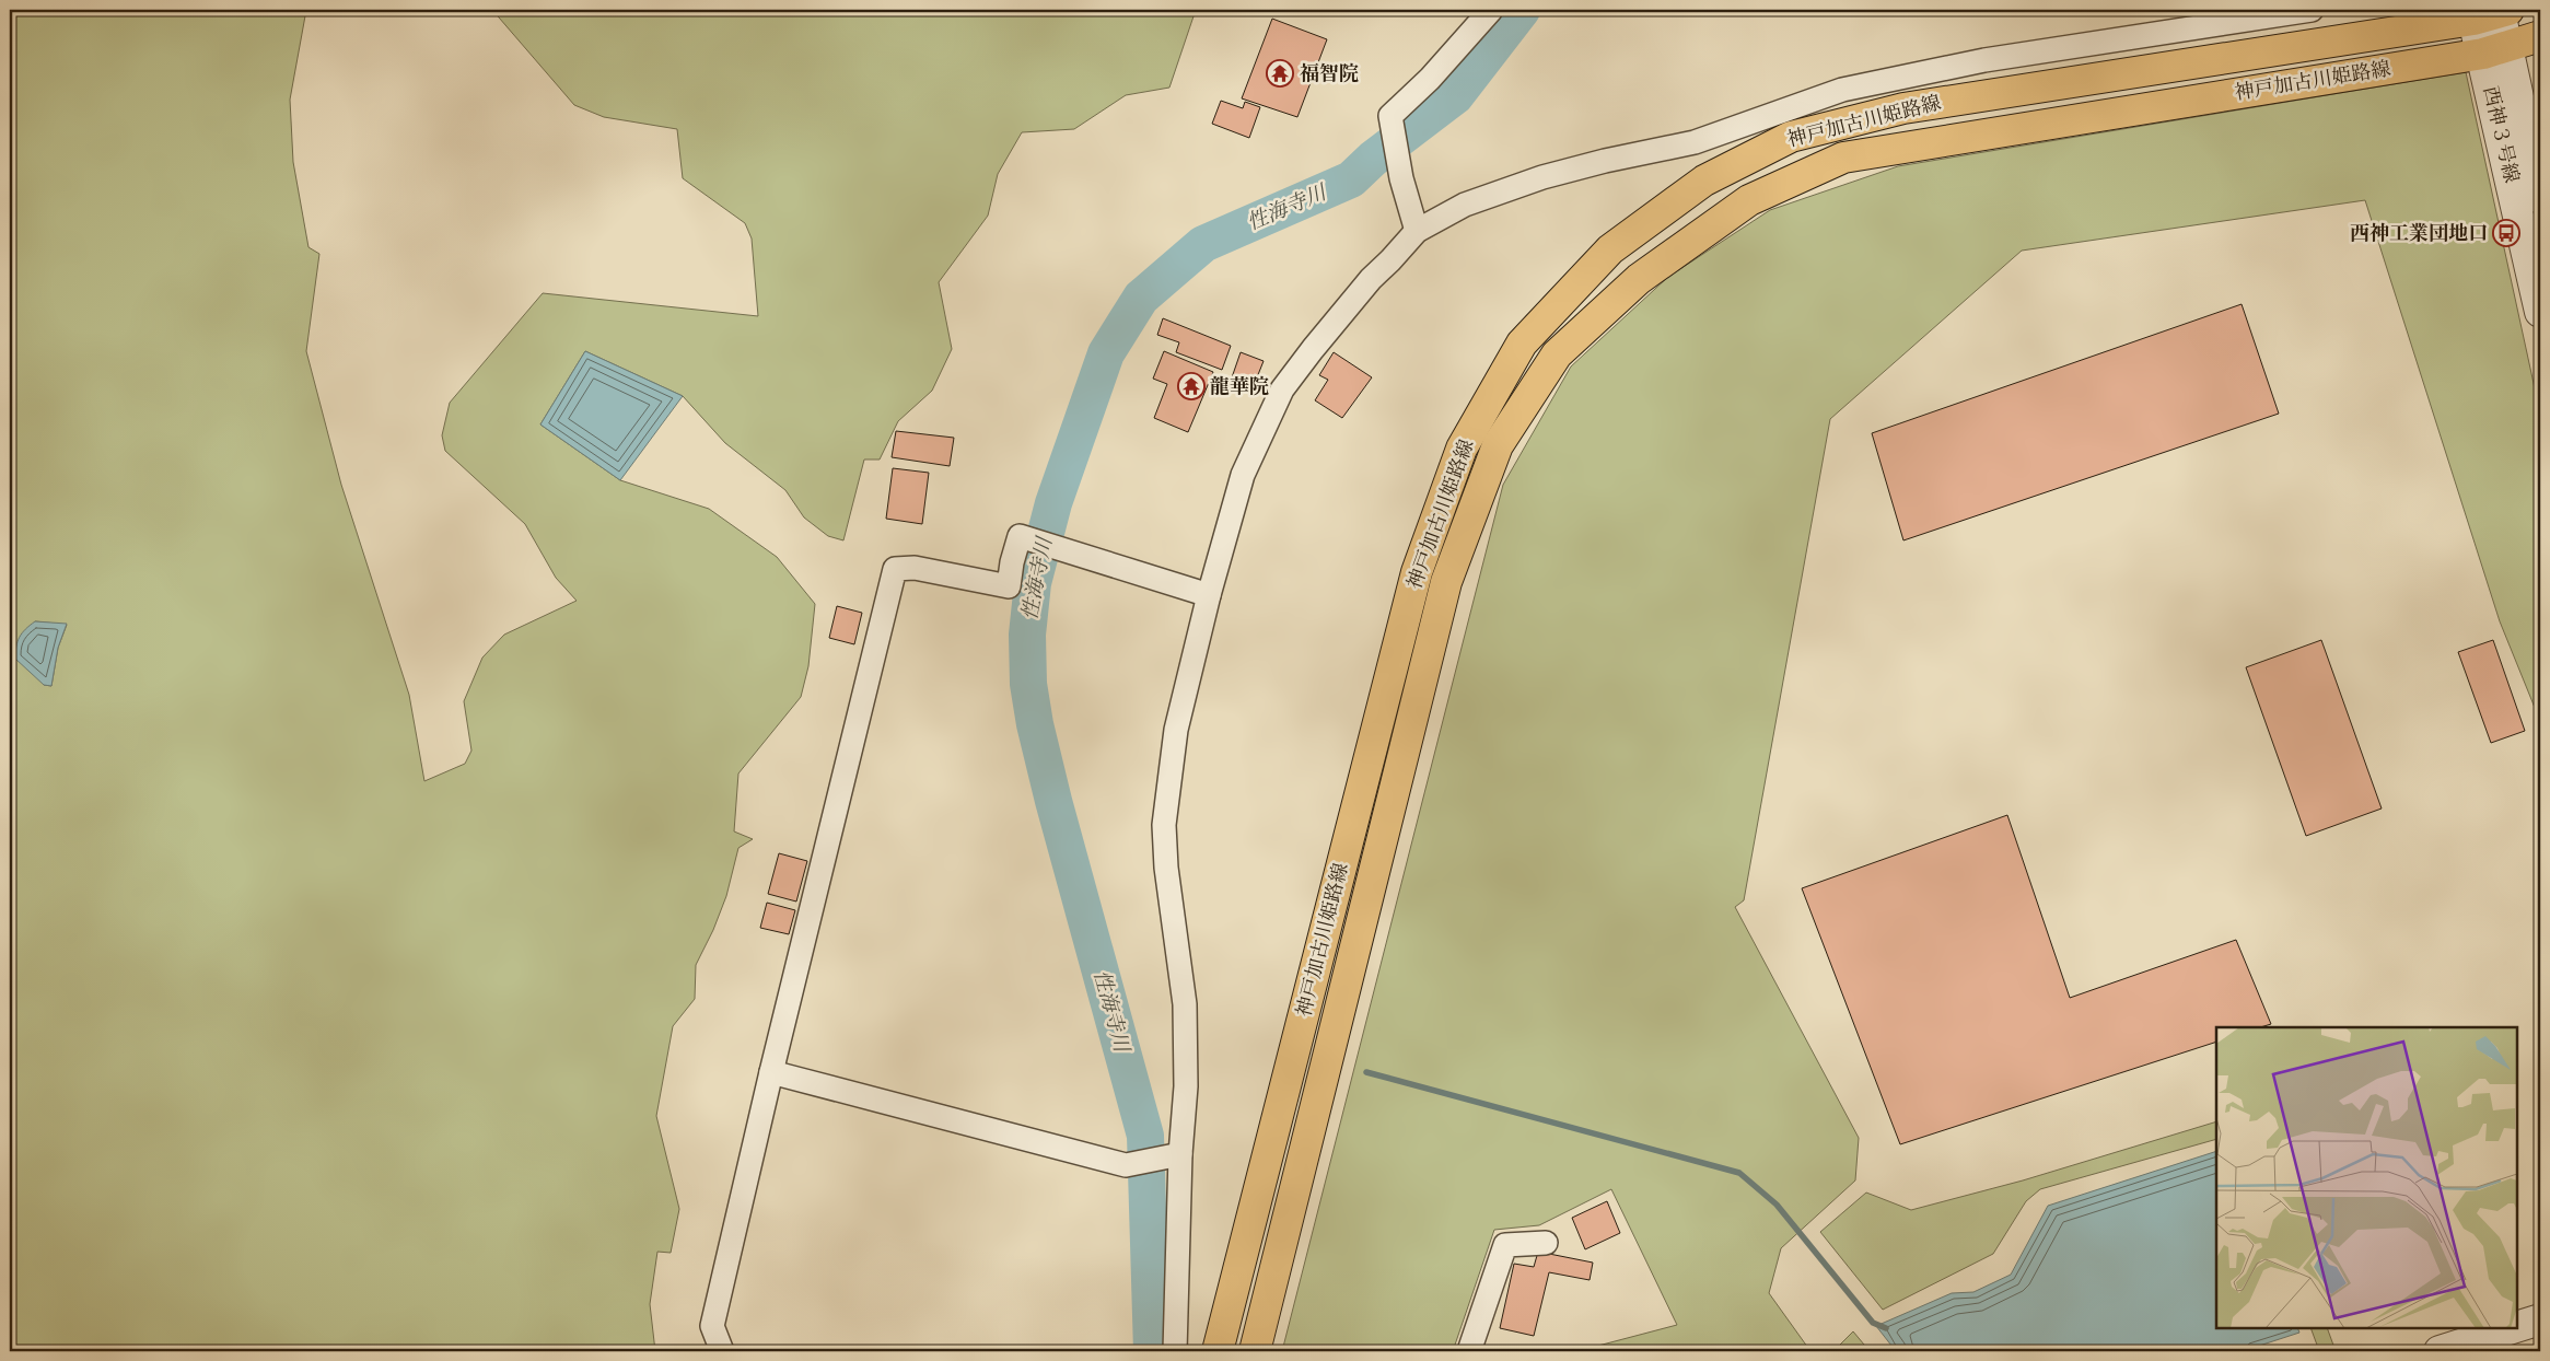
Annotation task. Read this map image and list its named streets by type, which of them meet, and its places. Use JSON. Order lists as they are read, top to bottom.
{
  "streets": {
    "main road": ["神戸加古川姫路線"],
    "street": ["西神３号線"]
  },
  "crossings": [
    ["神戸加古川姫路線", "西神３号線"]
  ],
  "water": ["性海寺川"],
  "places": {
    "temple": ["福智院", "龍華院"],
    "bus stop": ["西神工業団地口"]
  }
}
